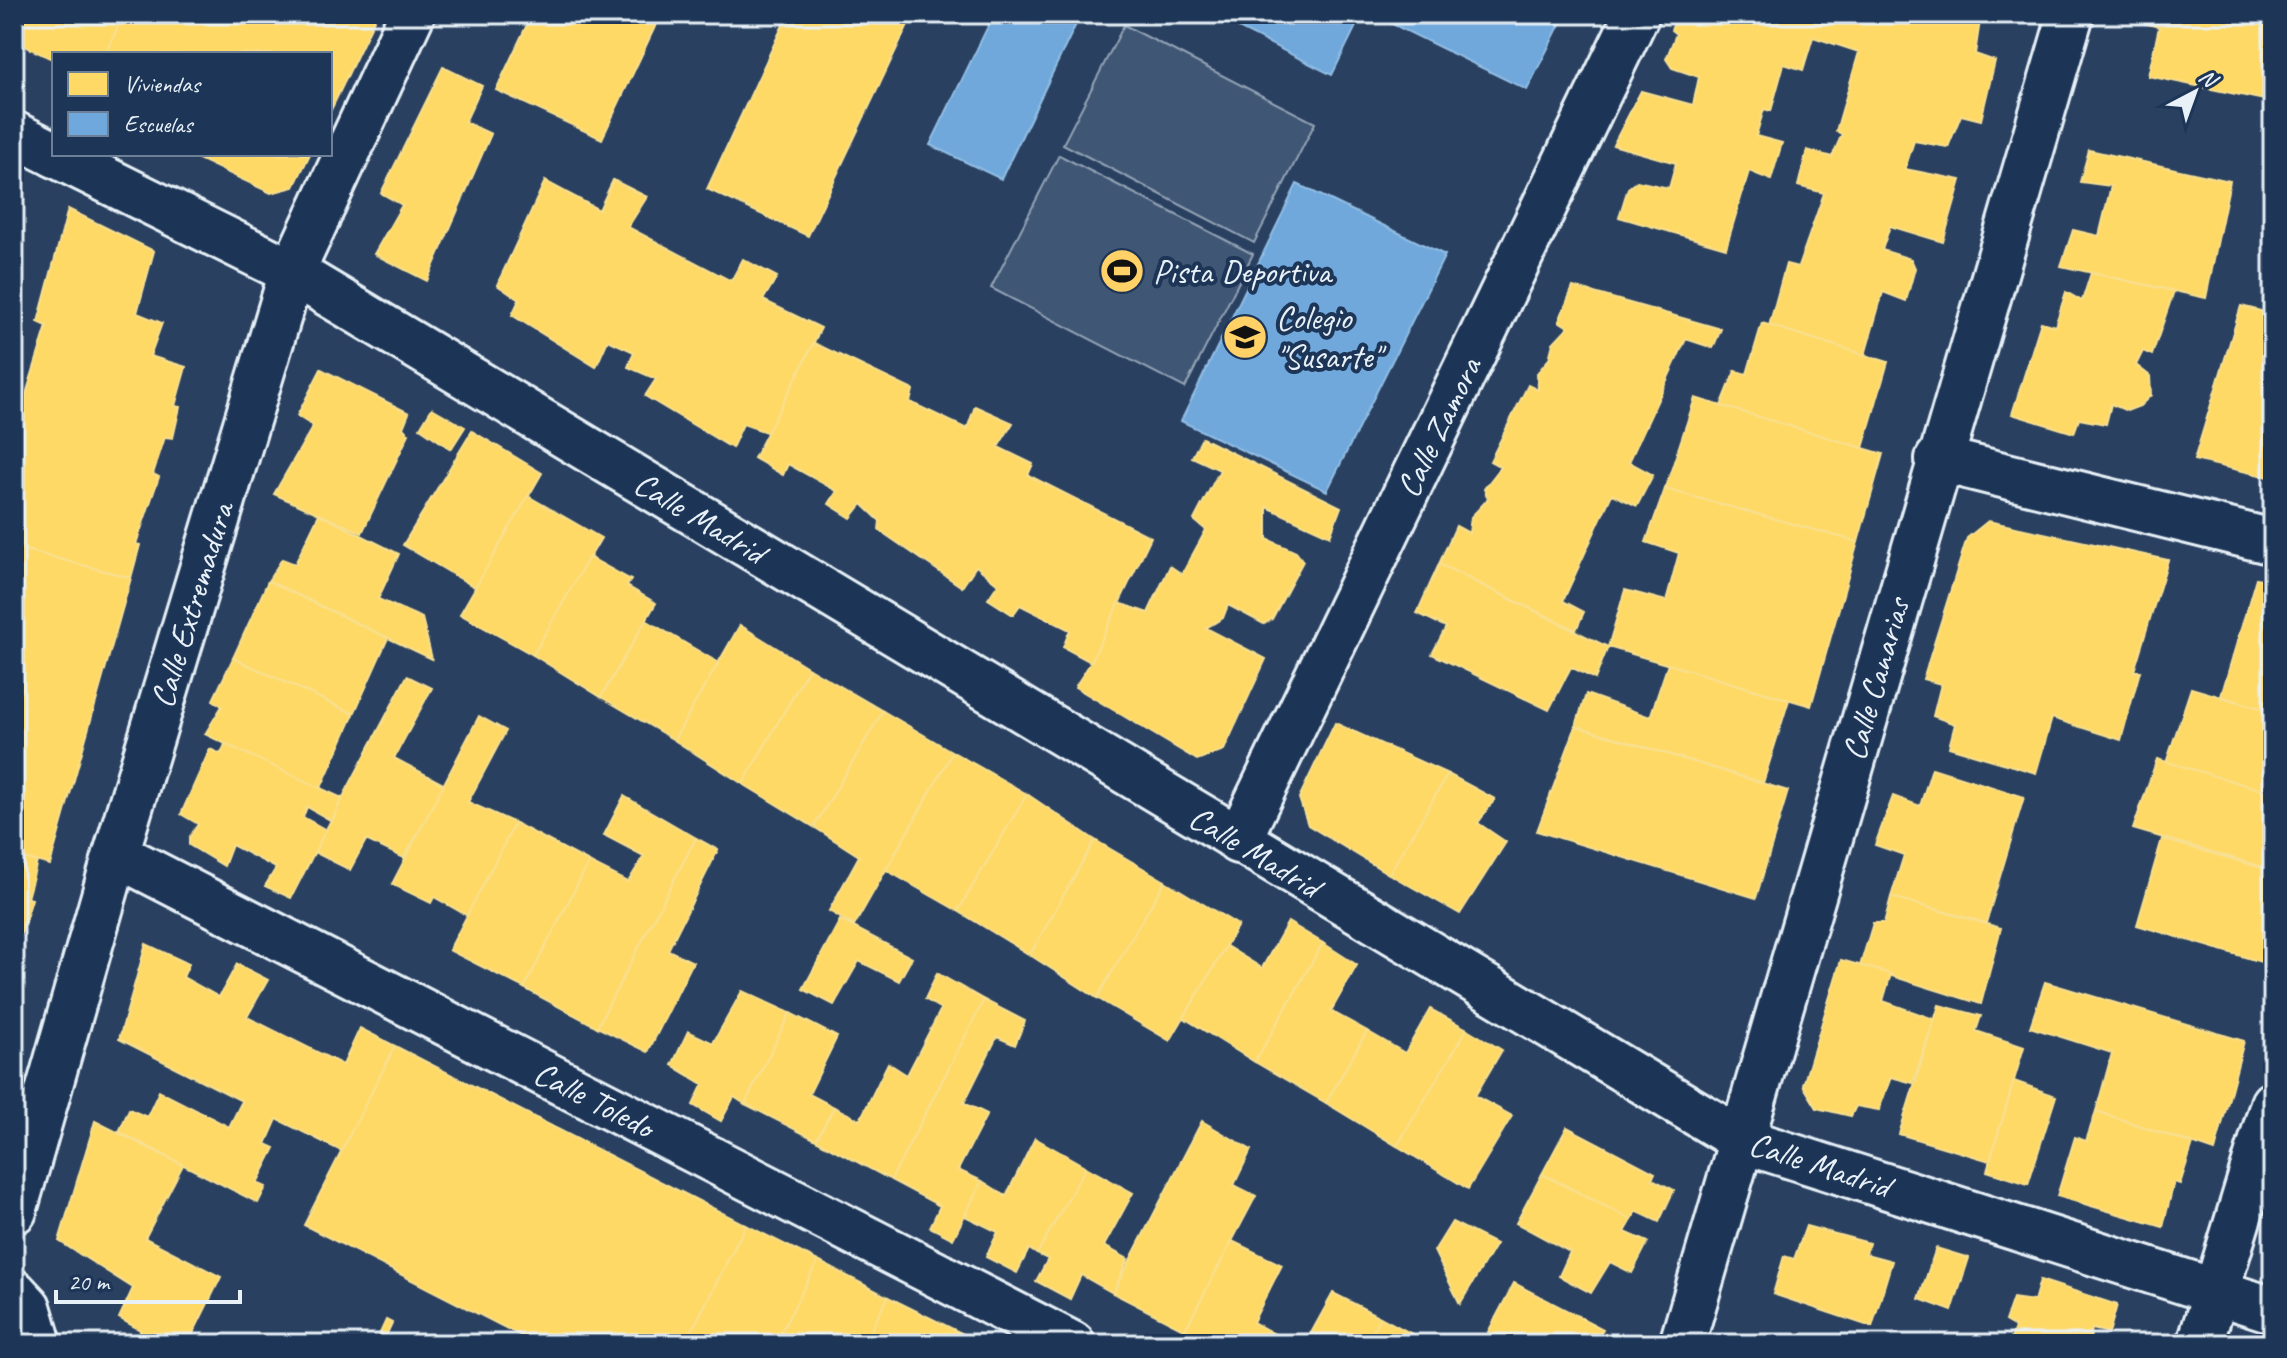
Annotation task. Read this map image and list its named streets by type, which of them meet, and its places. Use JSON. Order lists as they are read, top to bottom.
{
  "streets": {
    "street": [
      "Calle Zamora",
      "Calle Madrid",
      "Calle Extremadura",
      "Calle Canarias",
      "Calle Toledo"
    ]
  },
  "crossings": [
    ["Calle Zamora", "Calle Madrid"],
    ["Calle Madrid", "Calle Extremadura"],
    ["Calle Madrid", "Calle Canarias"],
    ["Calle Extremadura", "Calle Toledo"]
  ],
  "places": {
    "sports": ["Pista Deportiva"],
    "school or university": ["Colegio \"Susarte\""]
  },
  "legend": ["Viviendas", "Escuelas"],
  "scale_bar": "20 m",
  "north": "top right"
}
